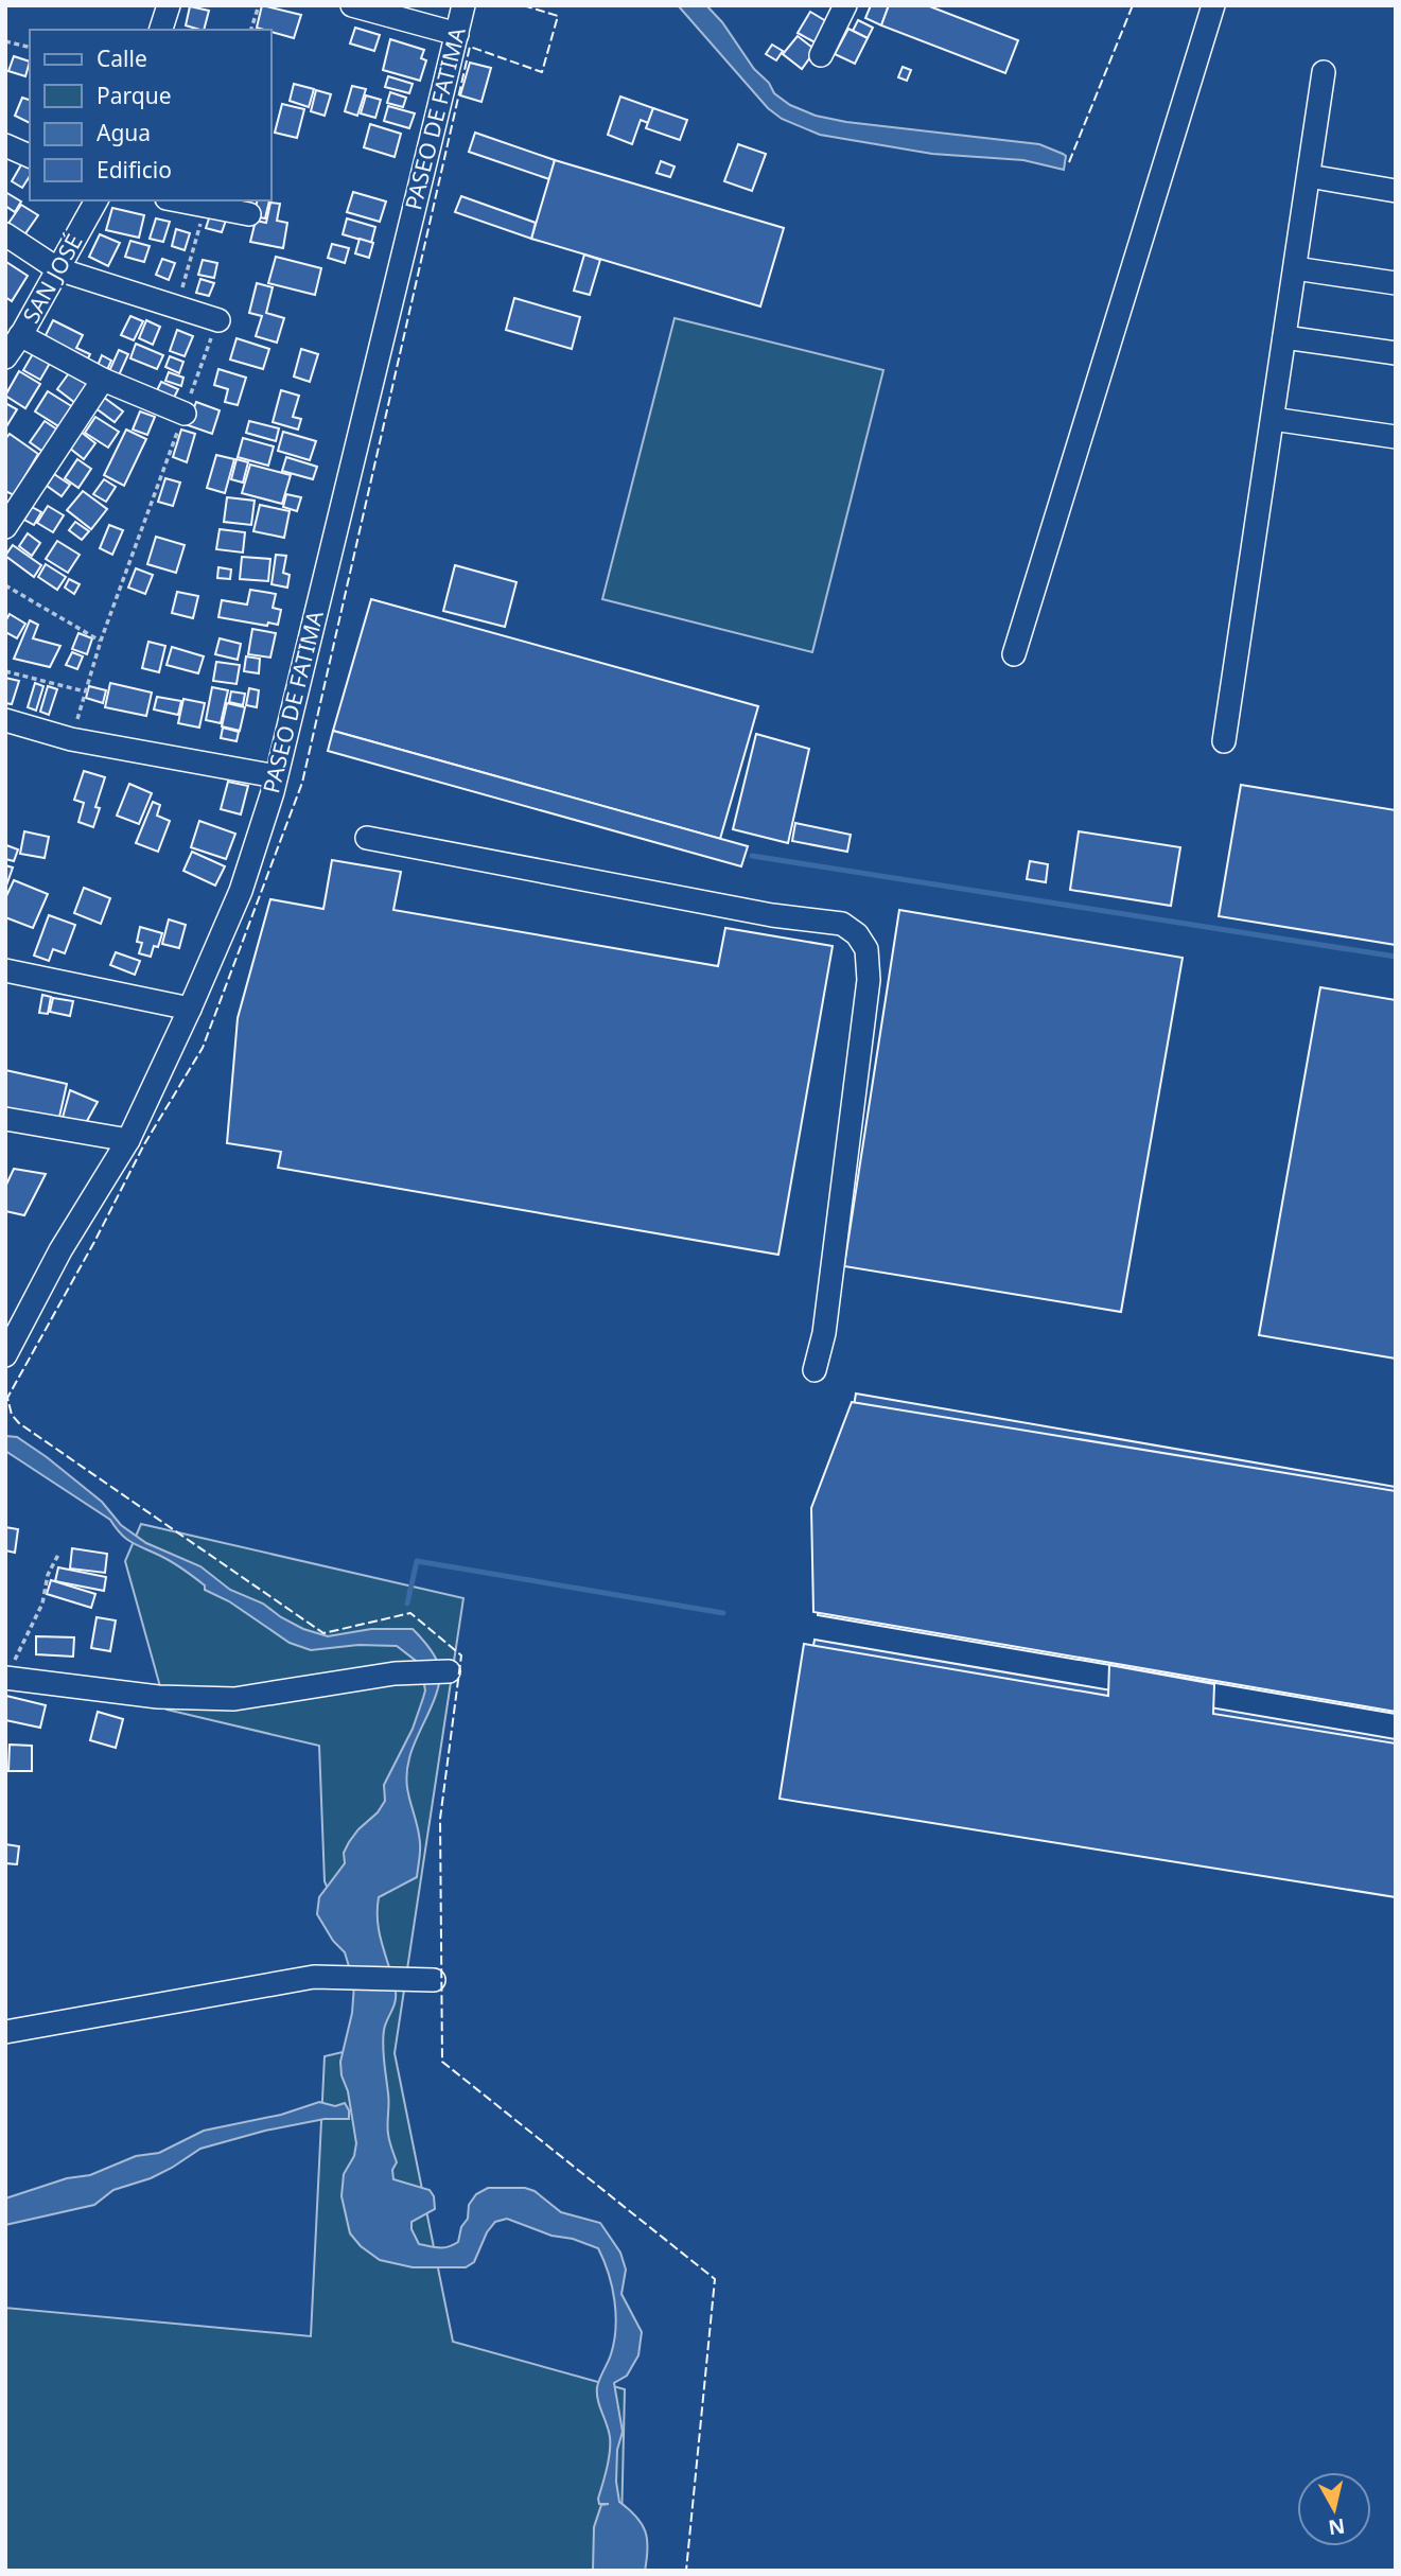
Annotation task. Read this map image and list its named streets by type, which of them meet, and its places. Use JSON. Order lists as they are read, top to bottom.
{
  "streets": {
    "street": ["PASEO DE FATIMA", "SAN JOSÉ"]
  },
  "legend": [
    "Calle",
    "Parque",
    "Agua",
    "Edificio"
  ],
  "north": "bottom"
}
